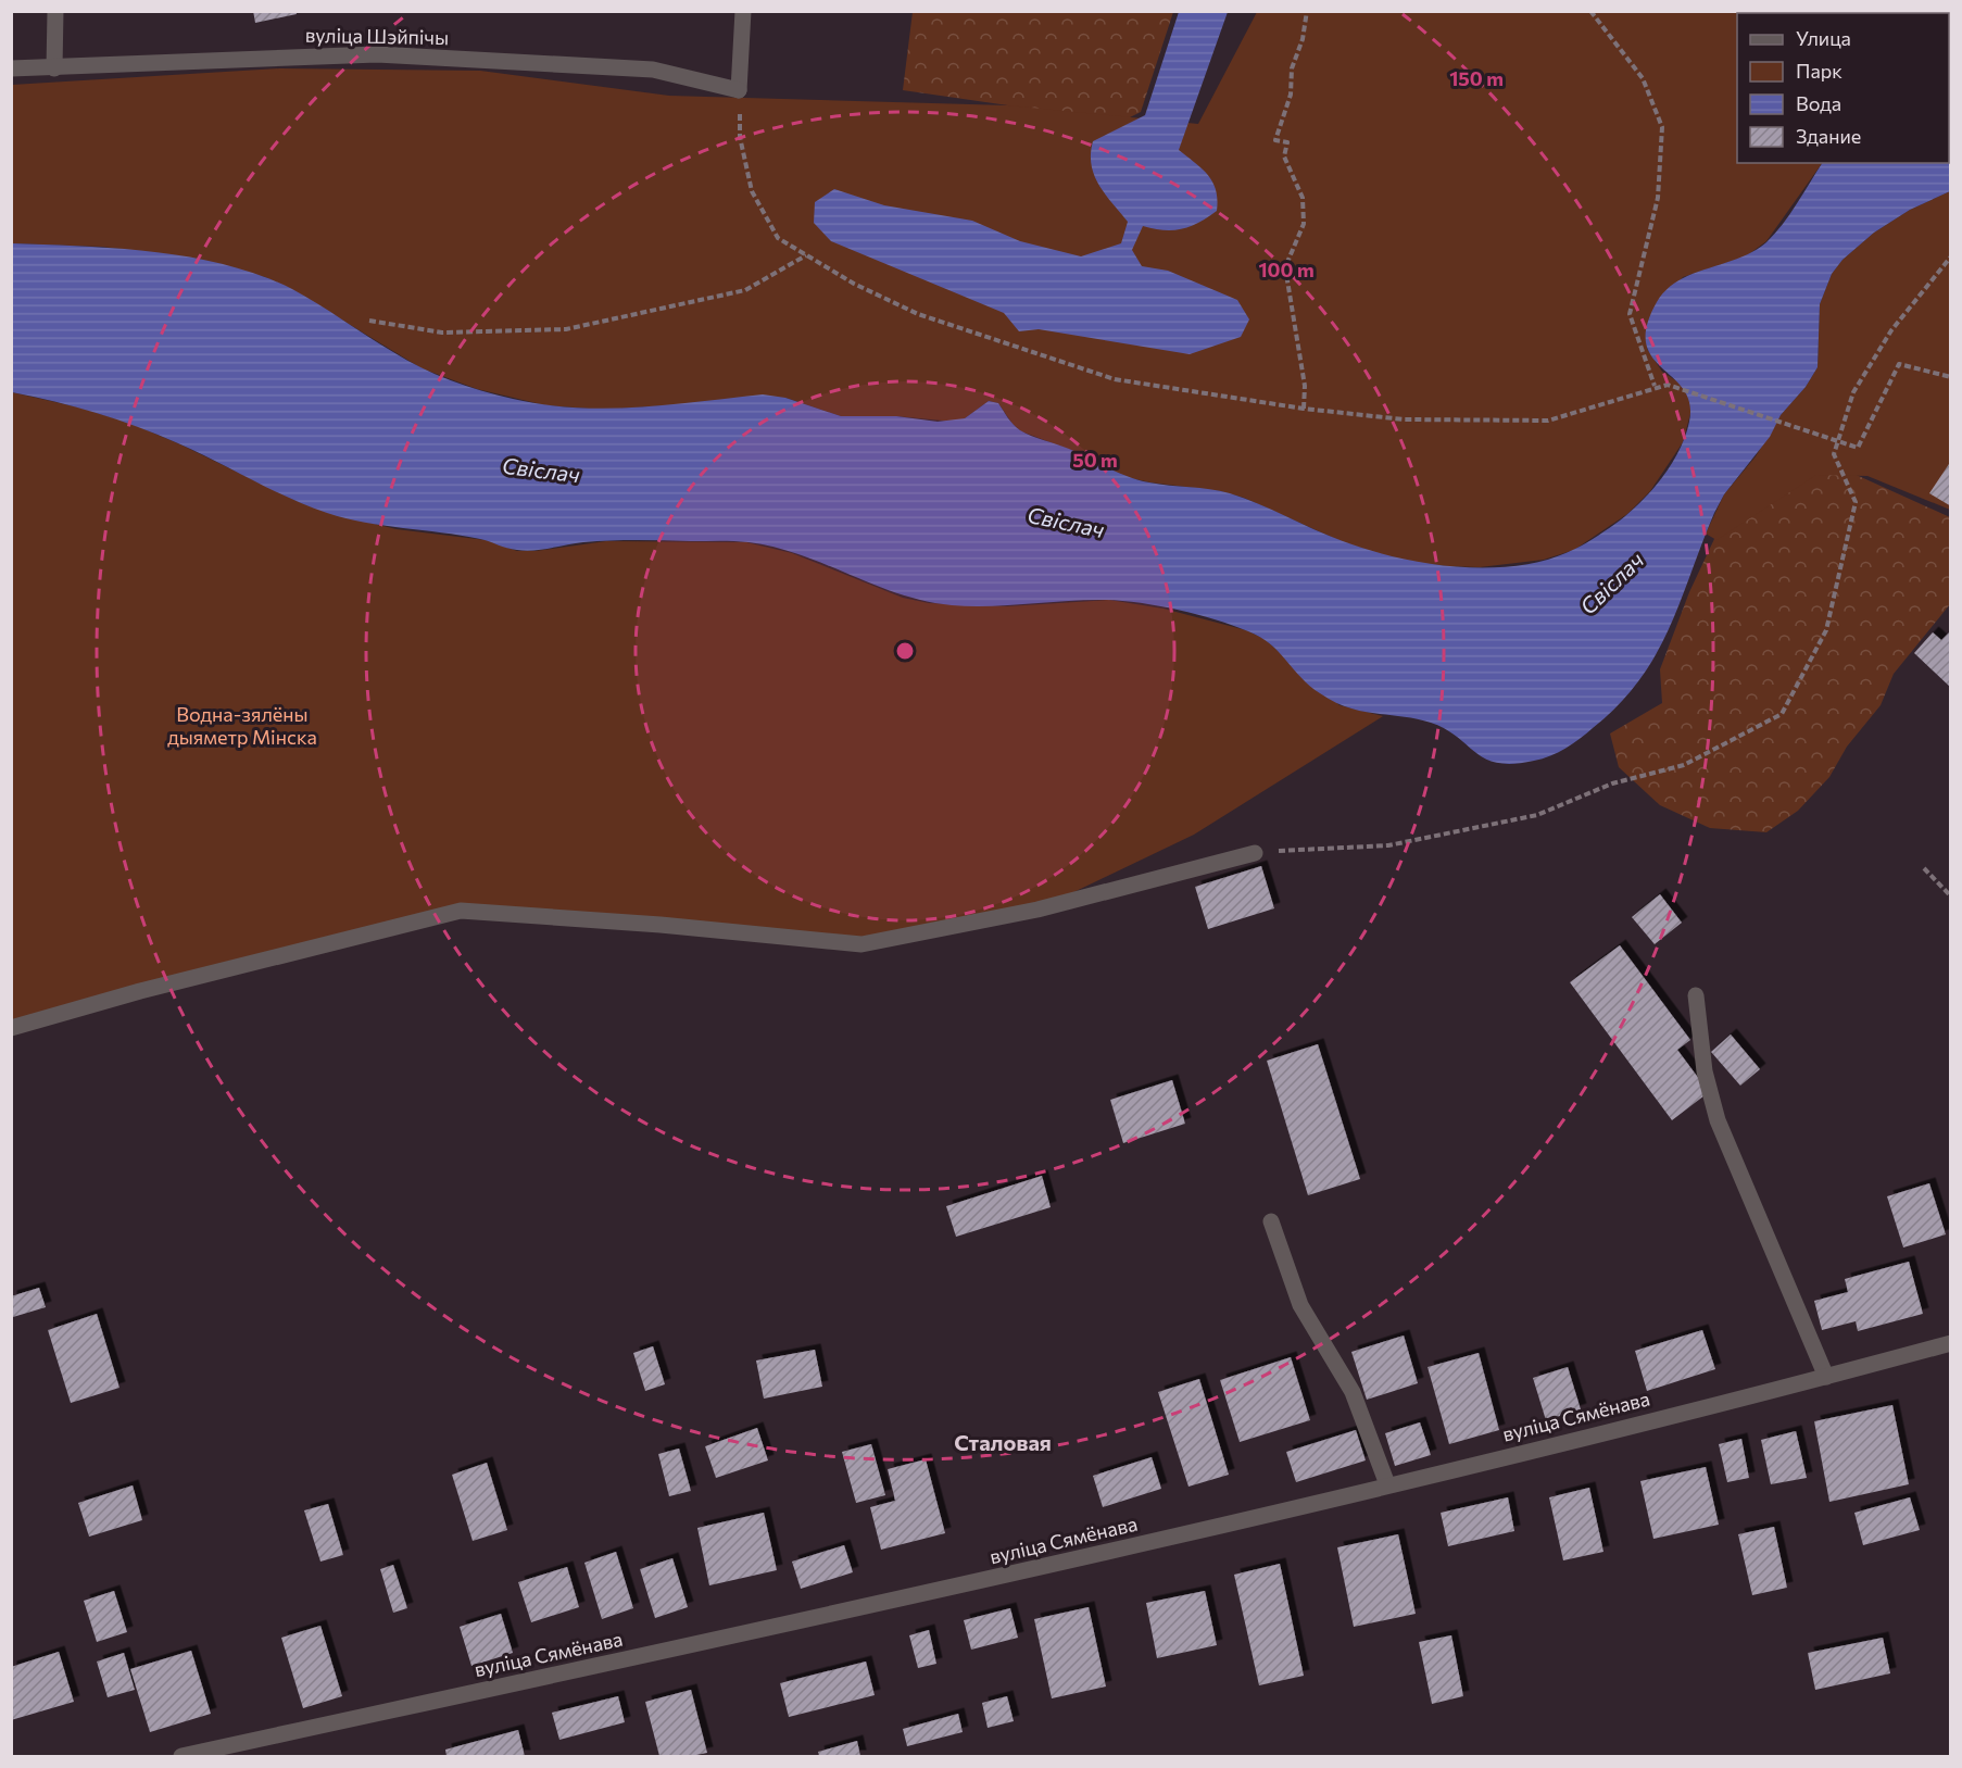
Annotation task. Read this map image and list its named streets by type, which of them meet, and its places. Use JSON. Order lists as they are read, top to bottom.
{
  "streets": {
    "street": ["вуліца Шэйпічы", "вуліца Сямёнава"]
  },
  "districts": ["Сталовая"],
  "water": ["Свіслач"],
  "parks": ["Водна-зялёны дыяметр Мінска"],
  "legend": [
    "Улица",
    "Парк",
    "Вода",
    "Здание"
  ],
  "rings": ["150 m", "100 m", "50 m"]
}
